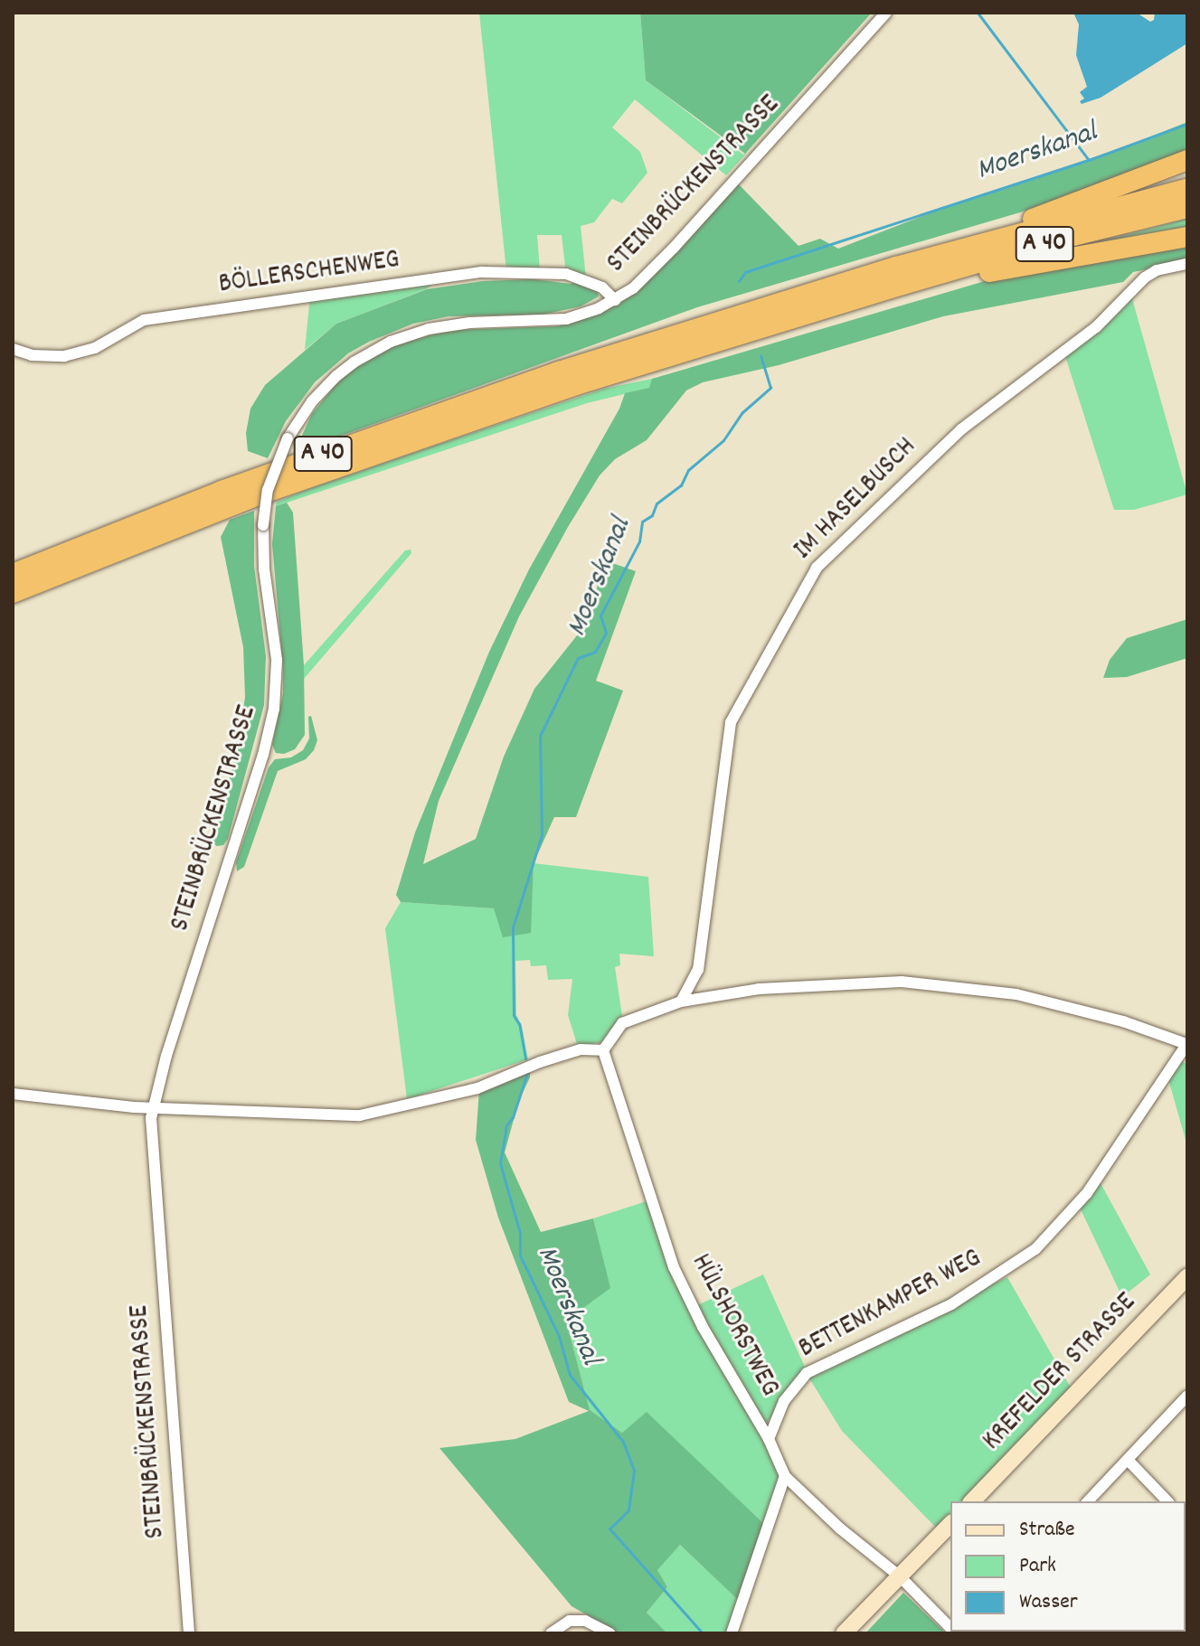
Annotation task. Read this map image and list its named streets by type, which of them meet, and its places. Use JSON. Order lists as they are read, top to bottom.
{
  "streets": {
    "highway": ["A 40"],
    "main road": ["KREFELDER STRASSE"],
    "street": [
      "STEINBRÜCKENSTRASSE",
      "BÖLLERSCHENWEG",
      "IM HASELBUSCH",
      "BETTENKAMPER WEG",
      "HÜLSHORSTWEG"
    ]
  },
  "crossings": [
    ["STEINBRÜCKENSTRASSE", "BÖLLERSCHENWEG"],
    ["BETTENKAMPER WEG", "HÜLSHORSTWEG"]
  ],
  "water": ["Moerskanal"],
  "legend": ["Straße", "Park", "Wasser"]
}
